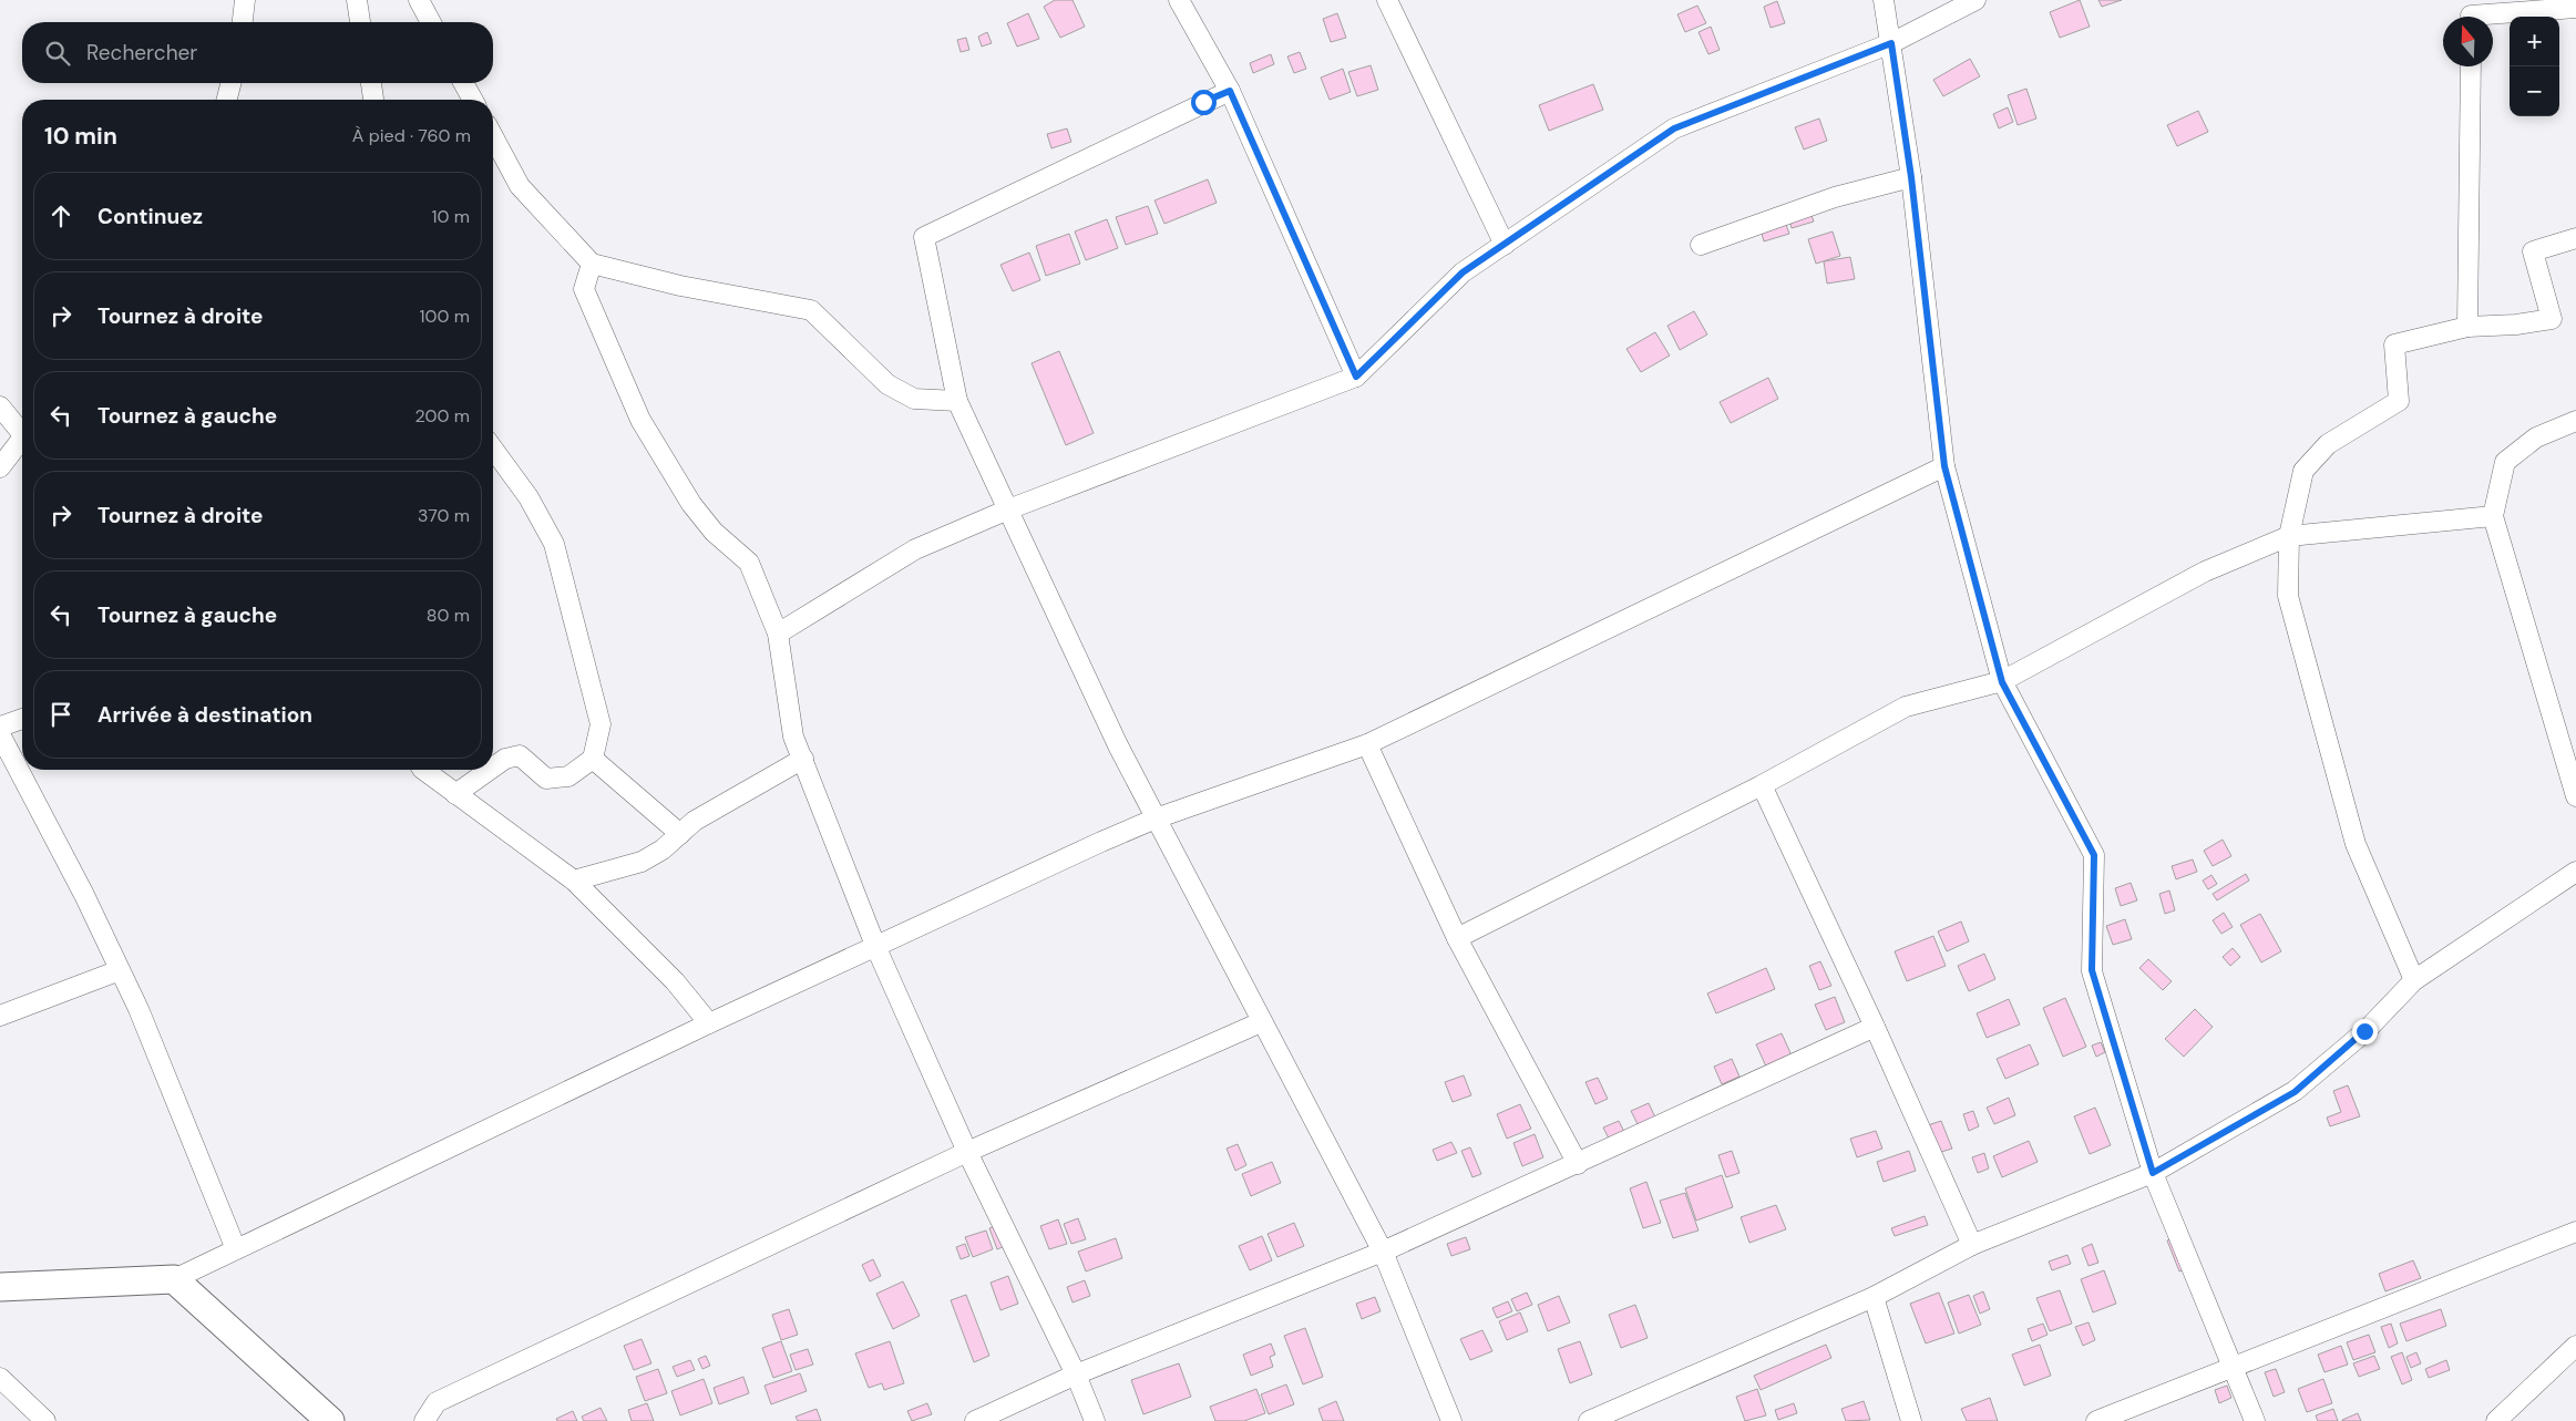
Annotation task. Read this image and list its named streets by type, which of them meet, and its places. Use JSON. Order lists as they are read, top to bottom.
{
  "north": "top",
  "page": {
    "map_buttons": ["+", "−"],
    "search": "Rechercher",
    "heading": ["10 min", "À pied · 760 m"],
    "list": [
      ["Continuez", "10 m"],
      ["Tournez à droite", "100 m"],
      ["Tournez à gauche", "200 m"],
      ["Tournez à droite", "370 m"],
      ["Tournez à gauche", "80 m"],
      "Arrivée à destination"
    ]
  }
}
